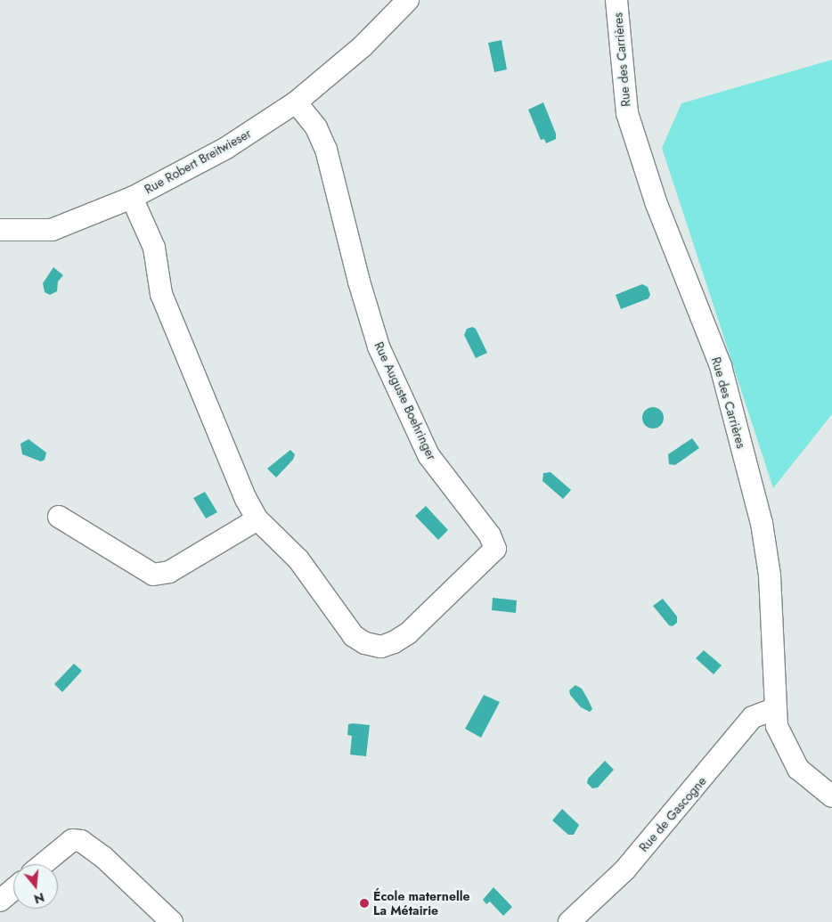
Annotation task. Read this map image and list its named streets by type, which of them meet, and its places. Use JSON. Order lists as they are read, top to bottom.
{
  "streets": {
    "street": [
      "Rue des Carrières",
      "Rue Robert Breitwieser",
      "Rue Auguste Boehringer",
      "Rue de Gascogne"
    ]
  },
  "crossings": [
    ["Rue des Carrières", "Rue de Gascogne"],
    ["Rue Robert Breitwieser", "Rue Auguste Boehringer"]
  ],
  "places": ["École maternelle La Métairie"],
  "north": "bottom"
}
